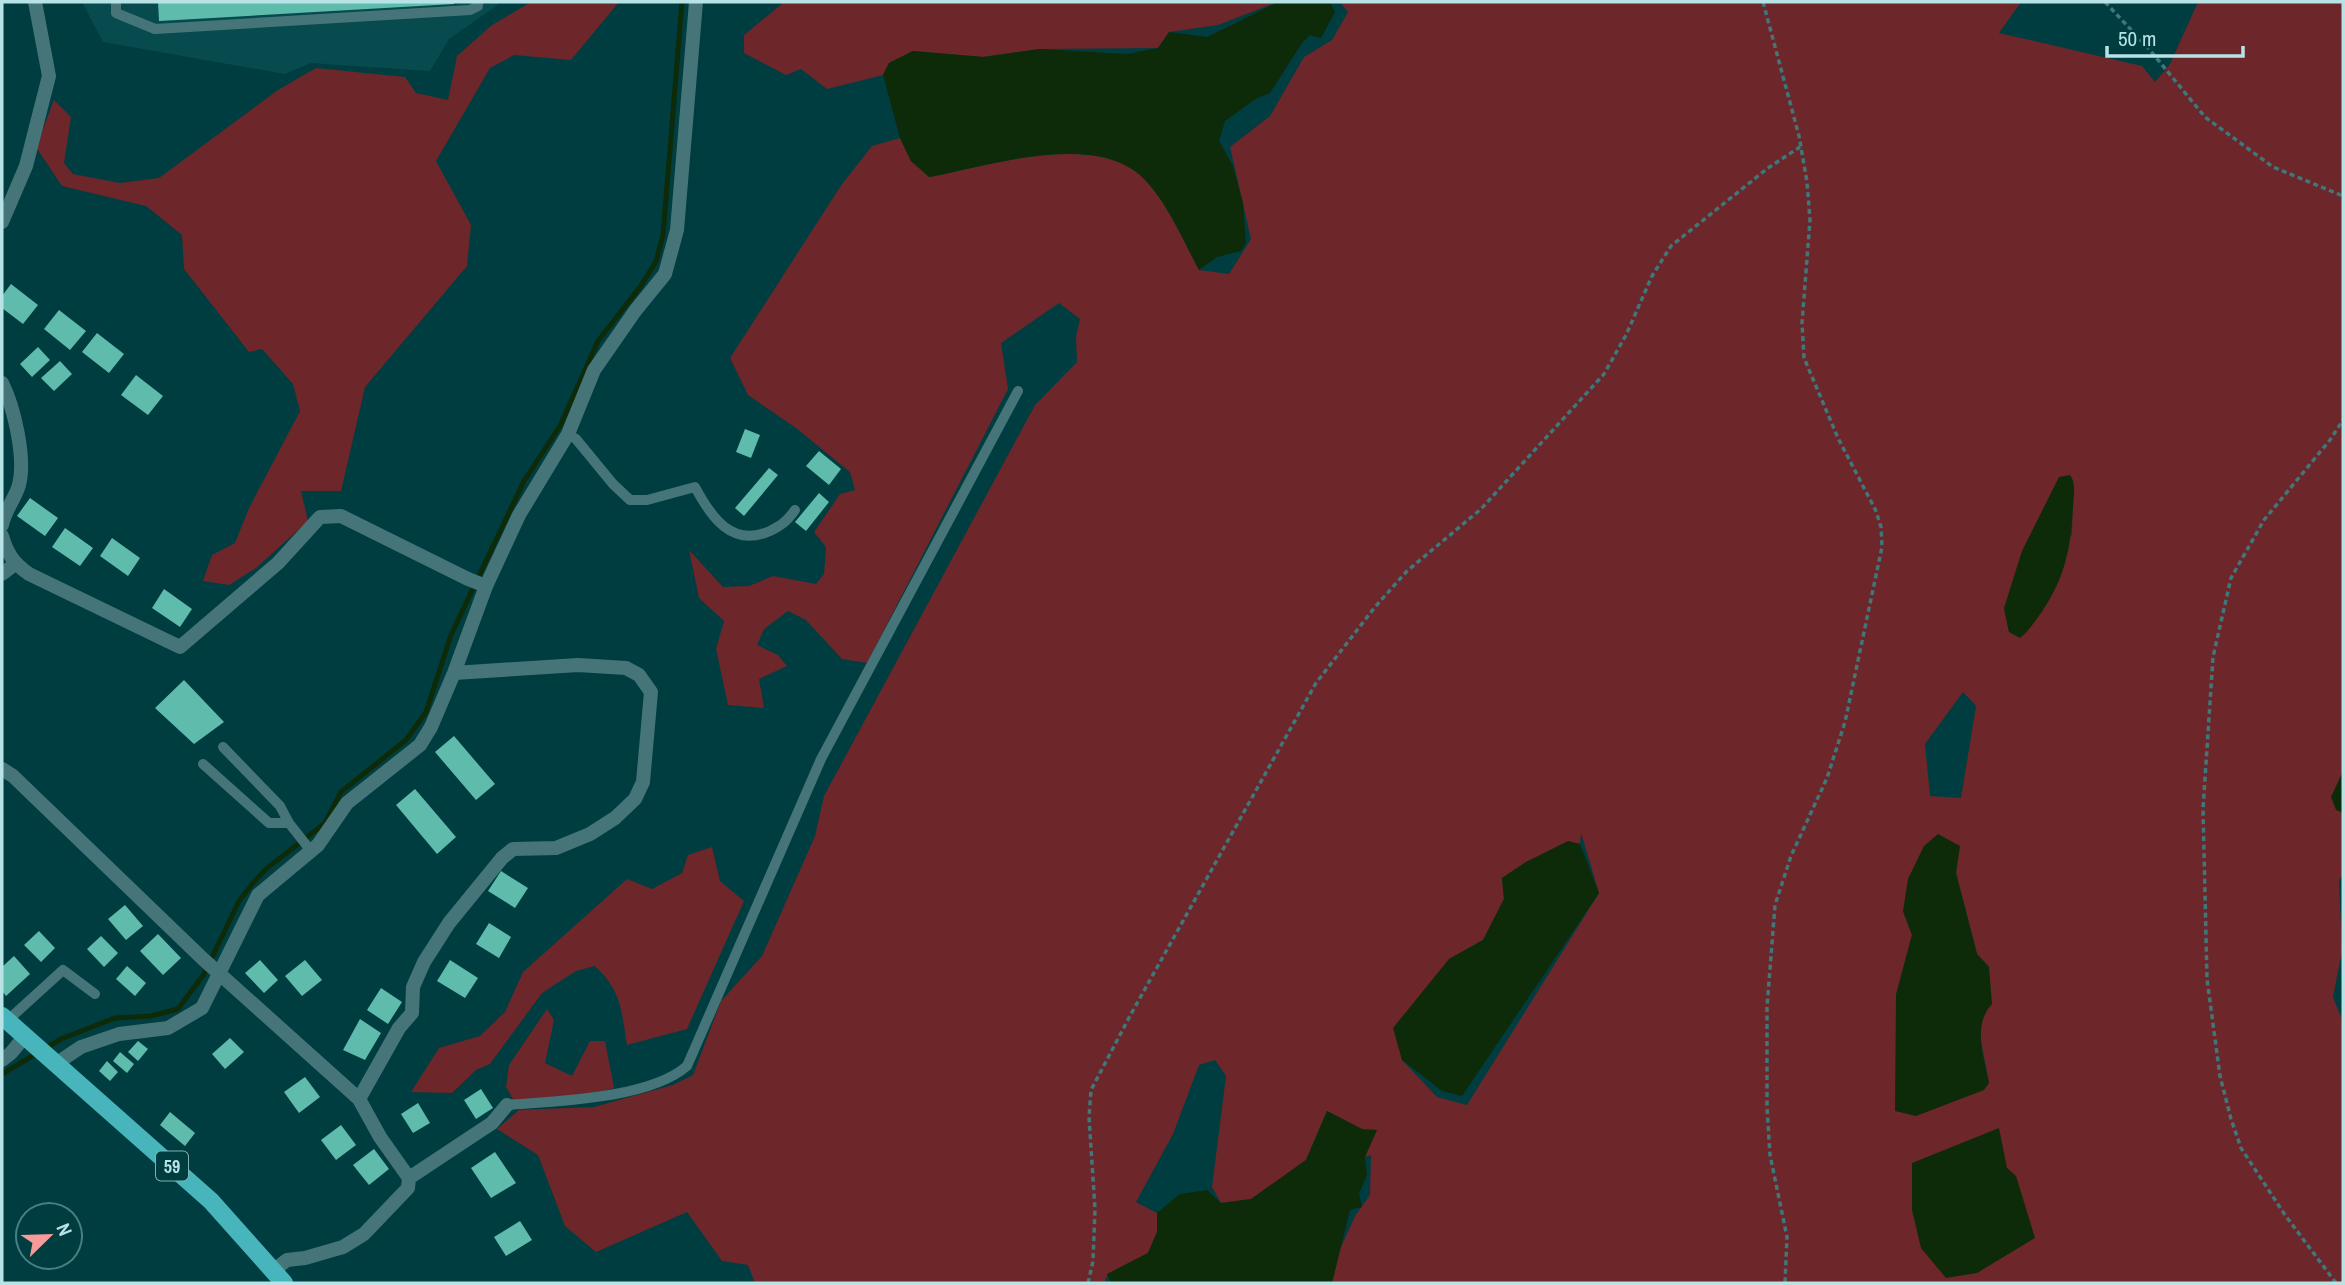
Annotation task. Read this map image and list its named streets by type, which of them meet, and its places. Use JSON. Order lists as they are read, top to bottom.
{
  "streets": {
    "main road": ["59"]
  },
  "scale_bar": "50 m",
  "north": "top right"
}
